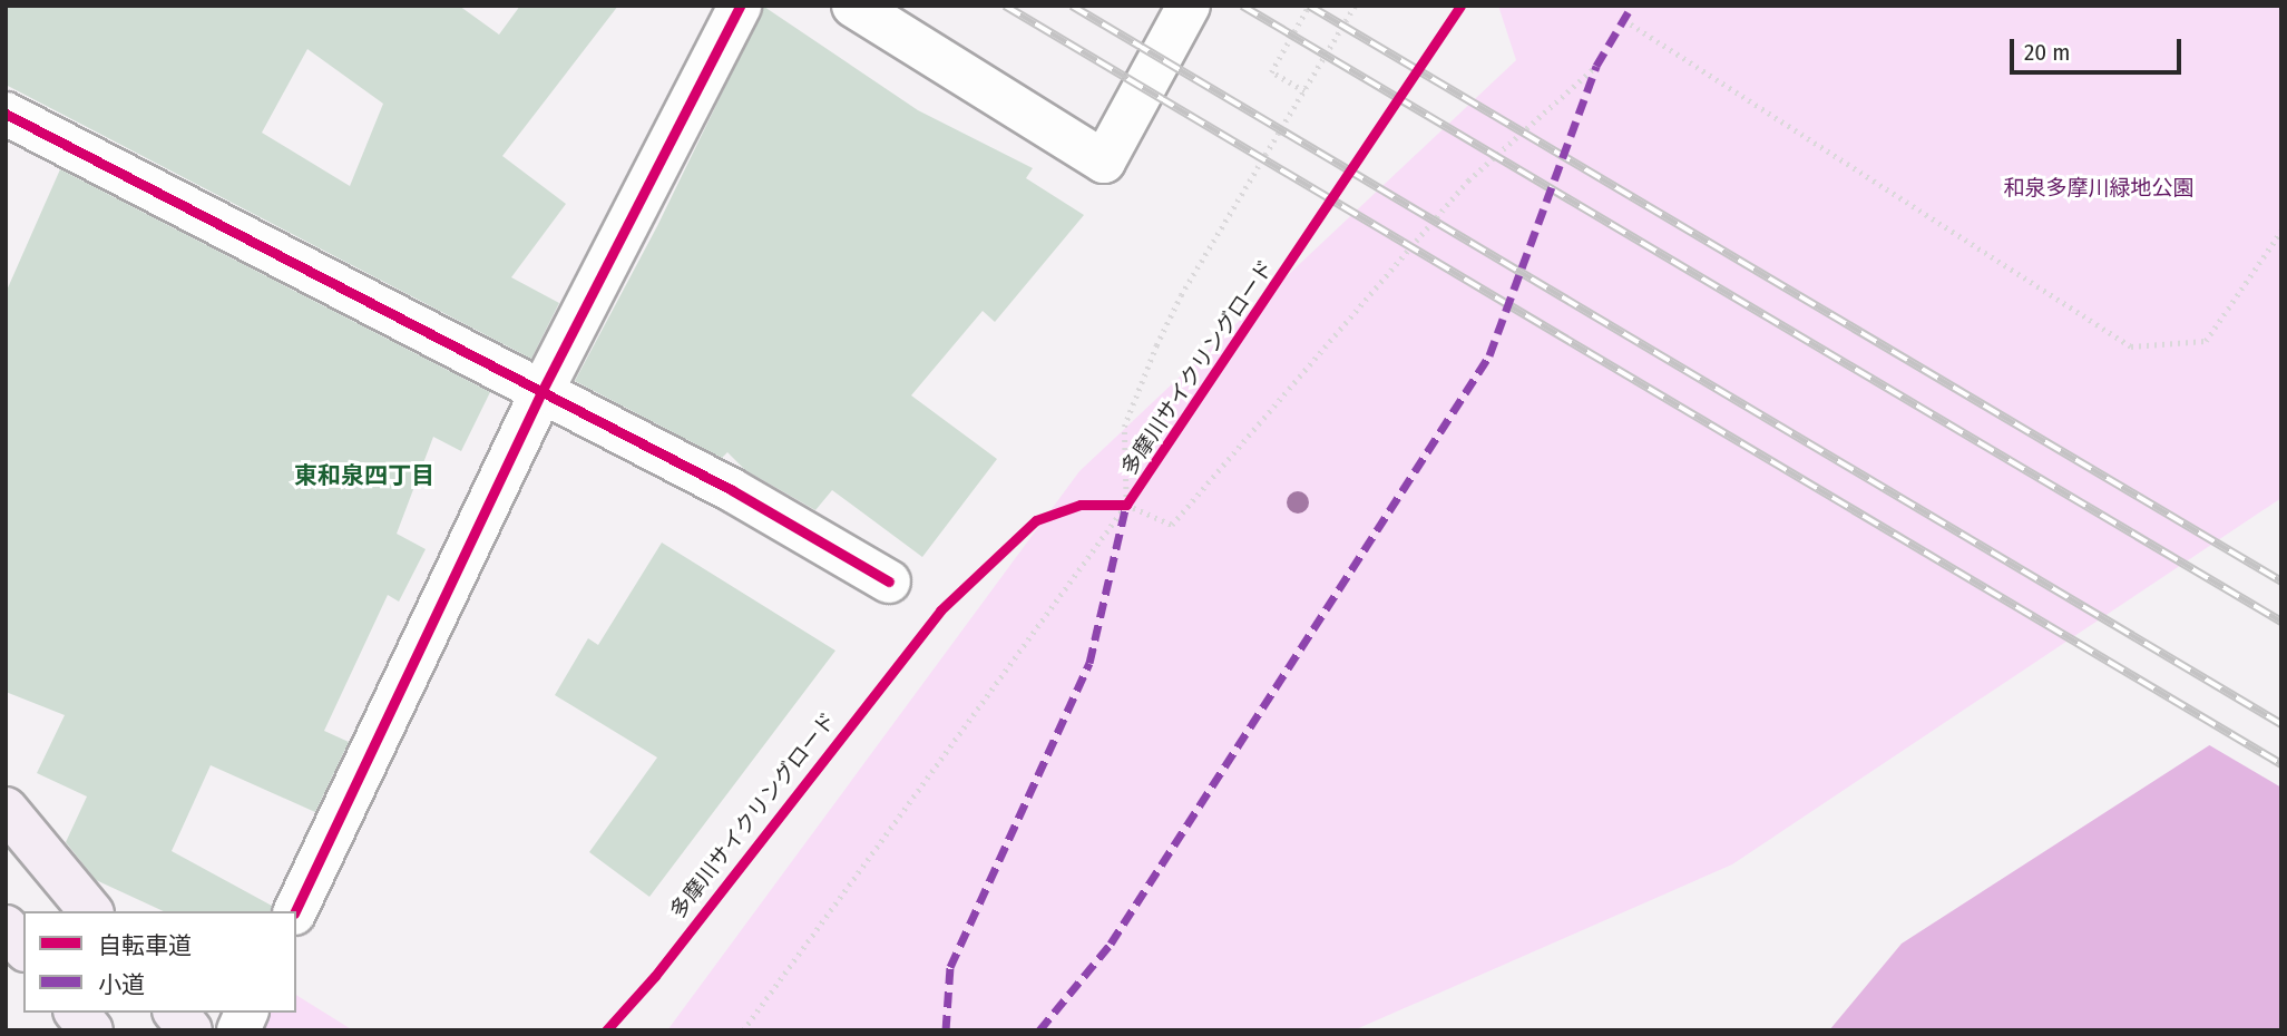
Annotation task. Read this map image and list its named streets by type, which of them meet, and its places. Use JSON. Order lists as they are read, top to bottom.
{
  "streets": {
    "cycle path": ["多摩川サイクリングロード"]
  },
  "districts": ["東和泉四丁目"],
  "parks": ["和泉多摩川緑地公園"],
  "legend": ["自転車道", "小道"],
  "scale_bar": "20 m"
}
